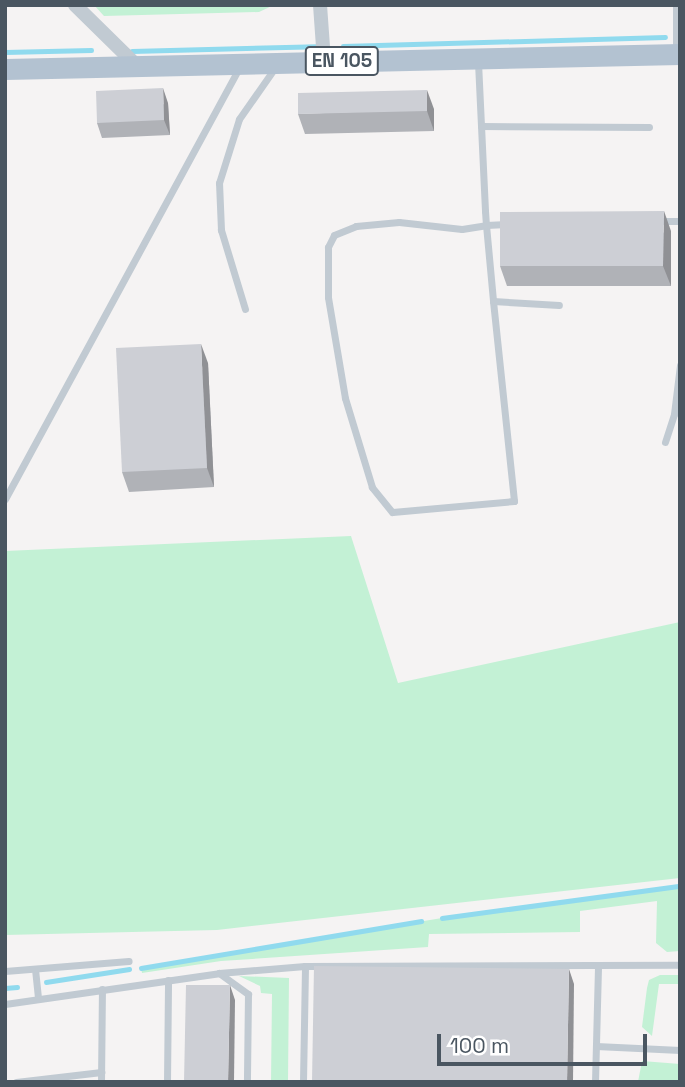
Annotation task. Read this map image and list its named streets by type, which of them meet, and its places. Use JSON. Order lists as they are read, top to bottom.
{
  "streets": {
    "main road": ["EN 105"]
  },
  "scale_bar": "100 m"
}
